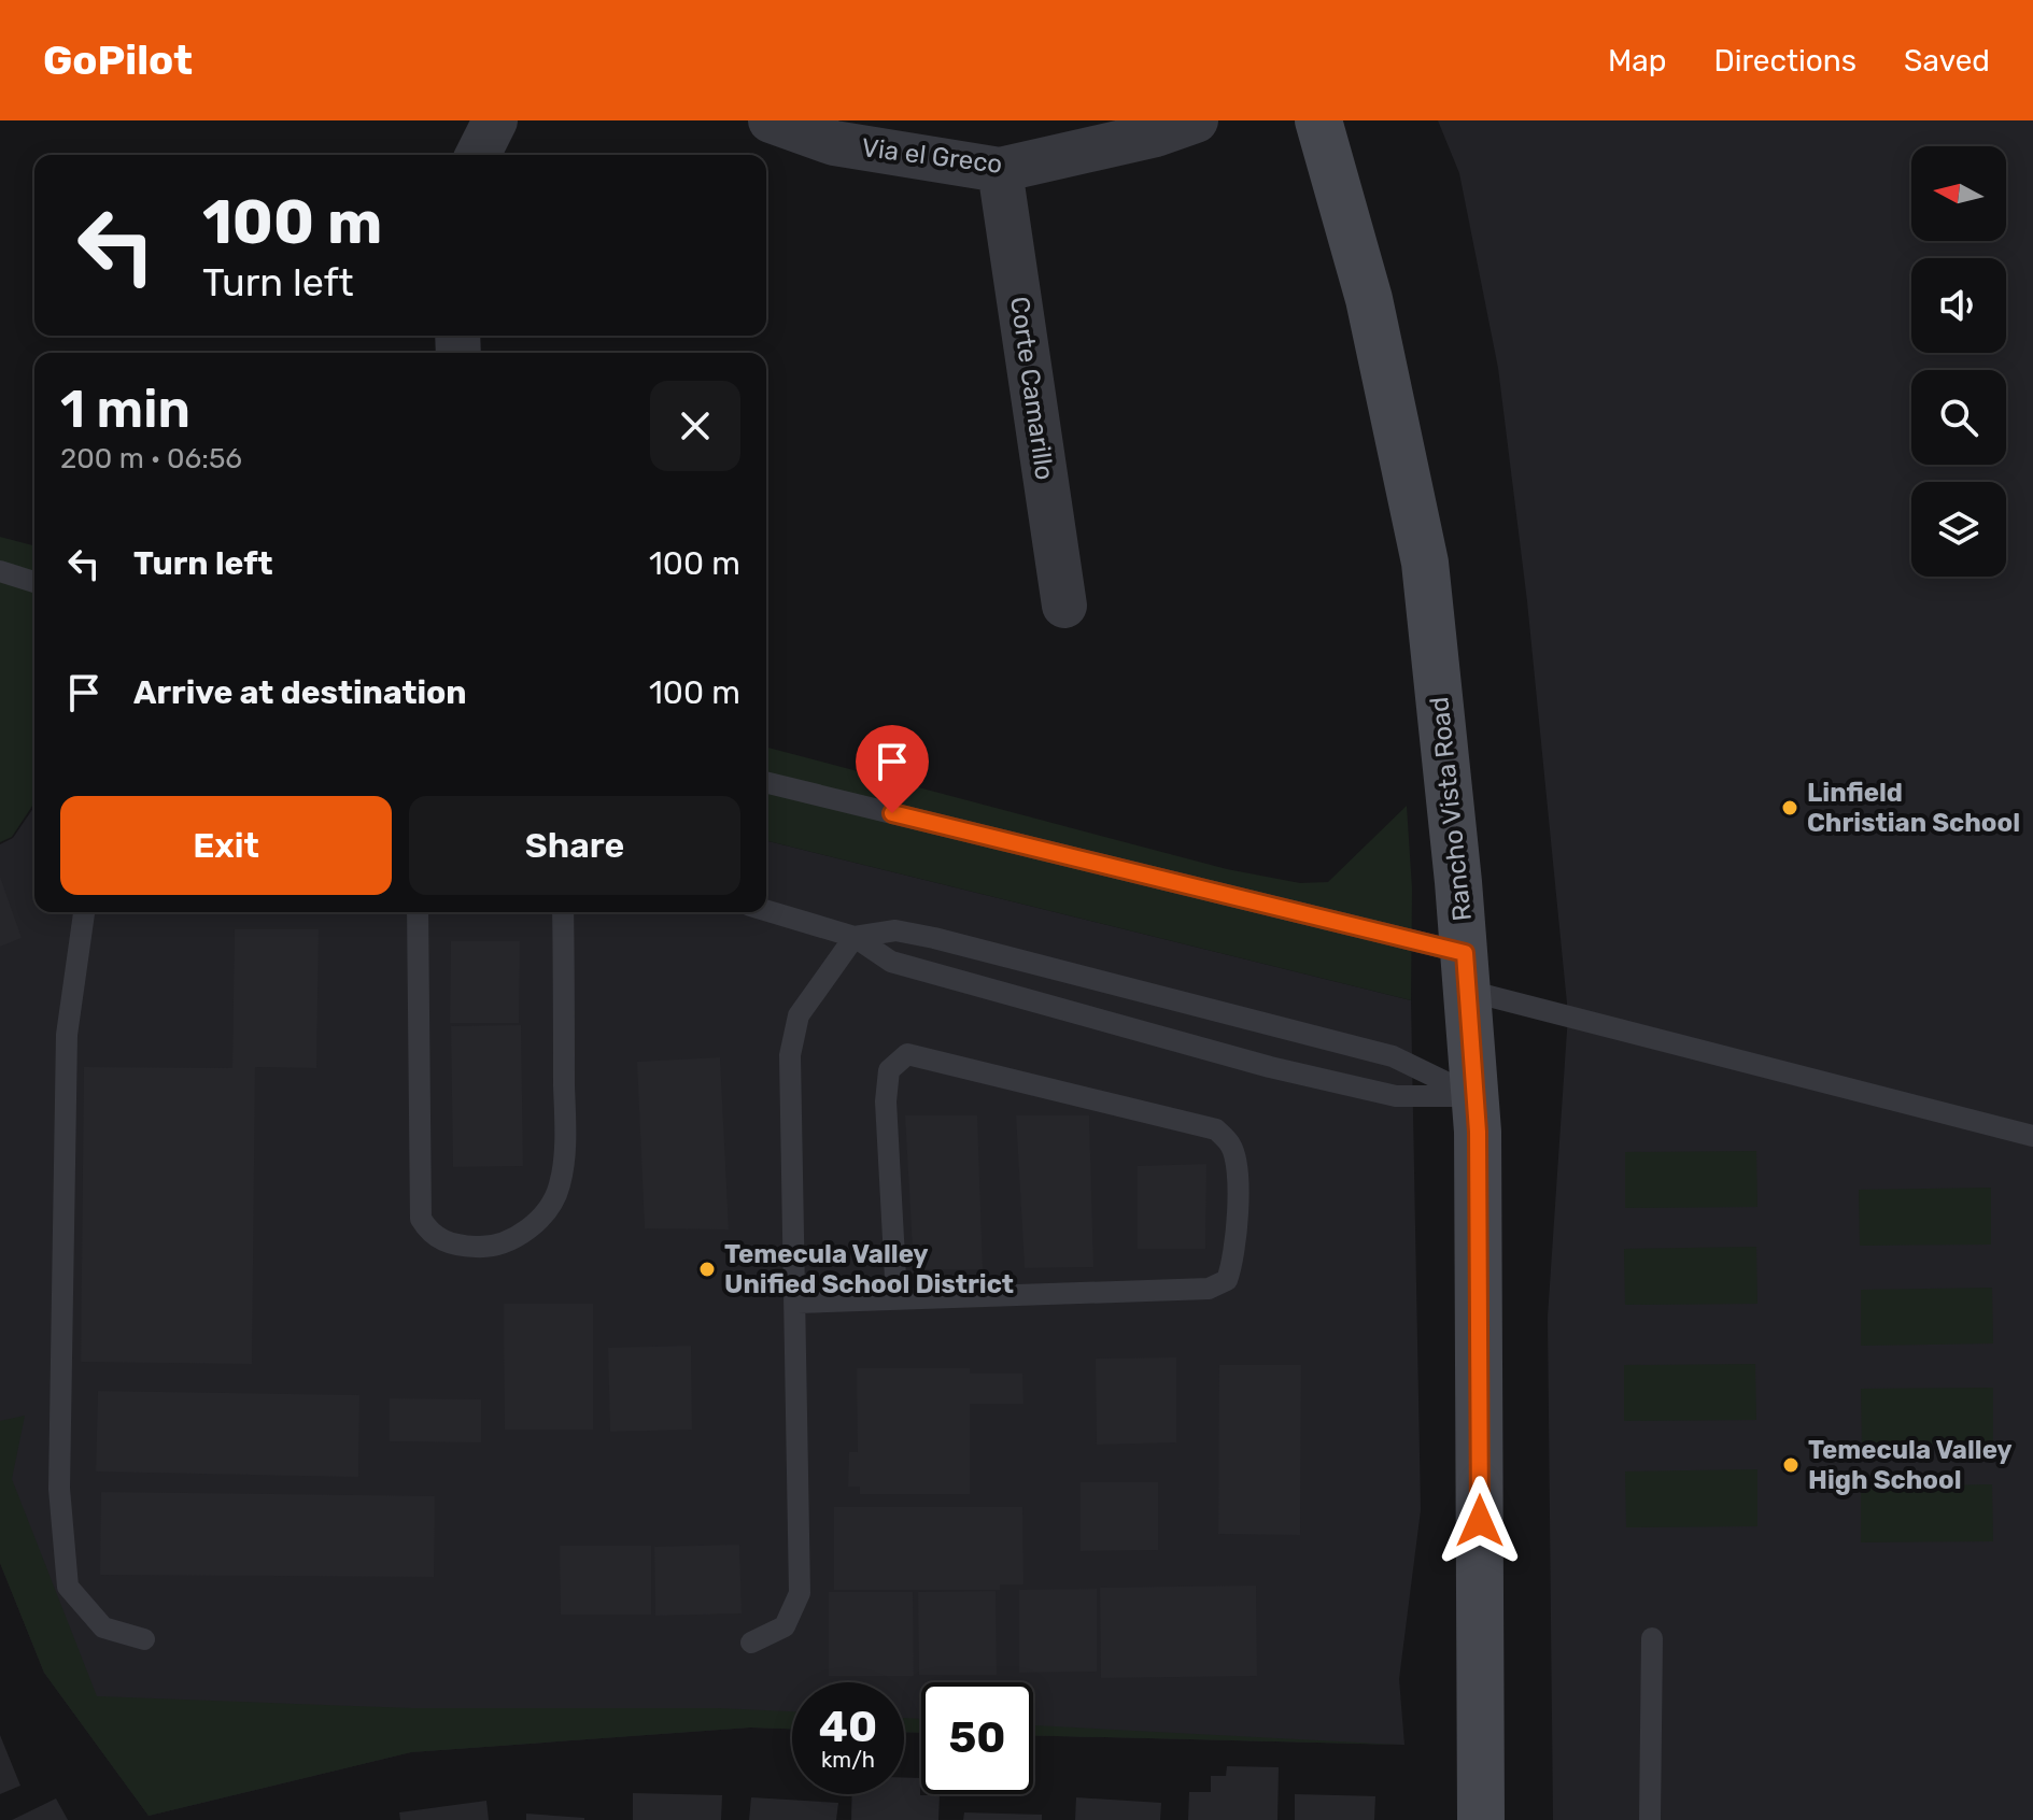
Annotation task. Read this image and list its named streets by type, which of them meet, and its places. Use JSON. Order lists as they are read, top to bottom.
{
  "streets": {
    "main road": ["Rancho Vista Road"],
    "street": ["Via el Greco", "Corte Camarillo"]
  },
  "crossings": [
    ["Via el Greco", "Corte Camarillo"]
  ],
  "places": ["Linfield Christian School", "Temecula Valley Unified School District", "Temecula Valley High School"],
  "north": "left",
  "page": {
    "header": "GoPilot",
    "nav": ["Map", "Directions", "Saved"],
    "turn": ["100 m", "Turn left"],
    "heading": ["1 min", "200 m · 06:56"],
    "list": [
      {
        "name": "Turn left",
        "value": "100 m"
      },
      {
        "name": "Arrive at destination",
        "value": "100 m"
      }
    ],
    "buttons": ["Exit", "Share"],
    "speed": "40 km/h",
    "limit": "50"
  }
}
